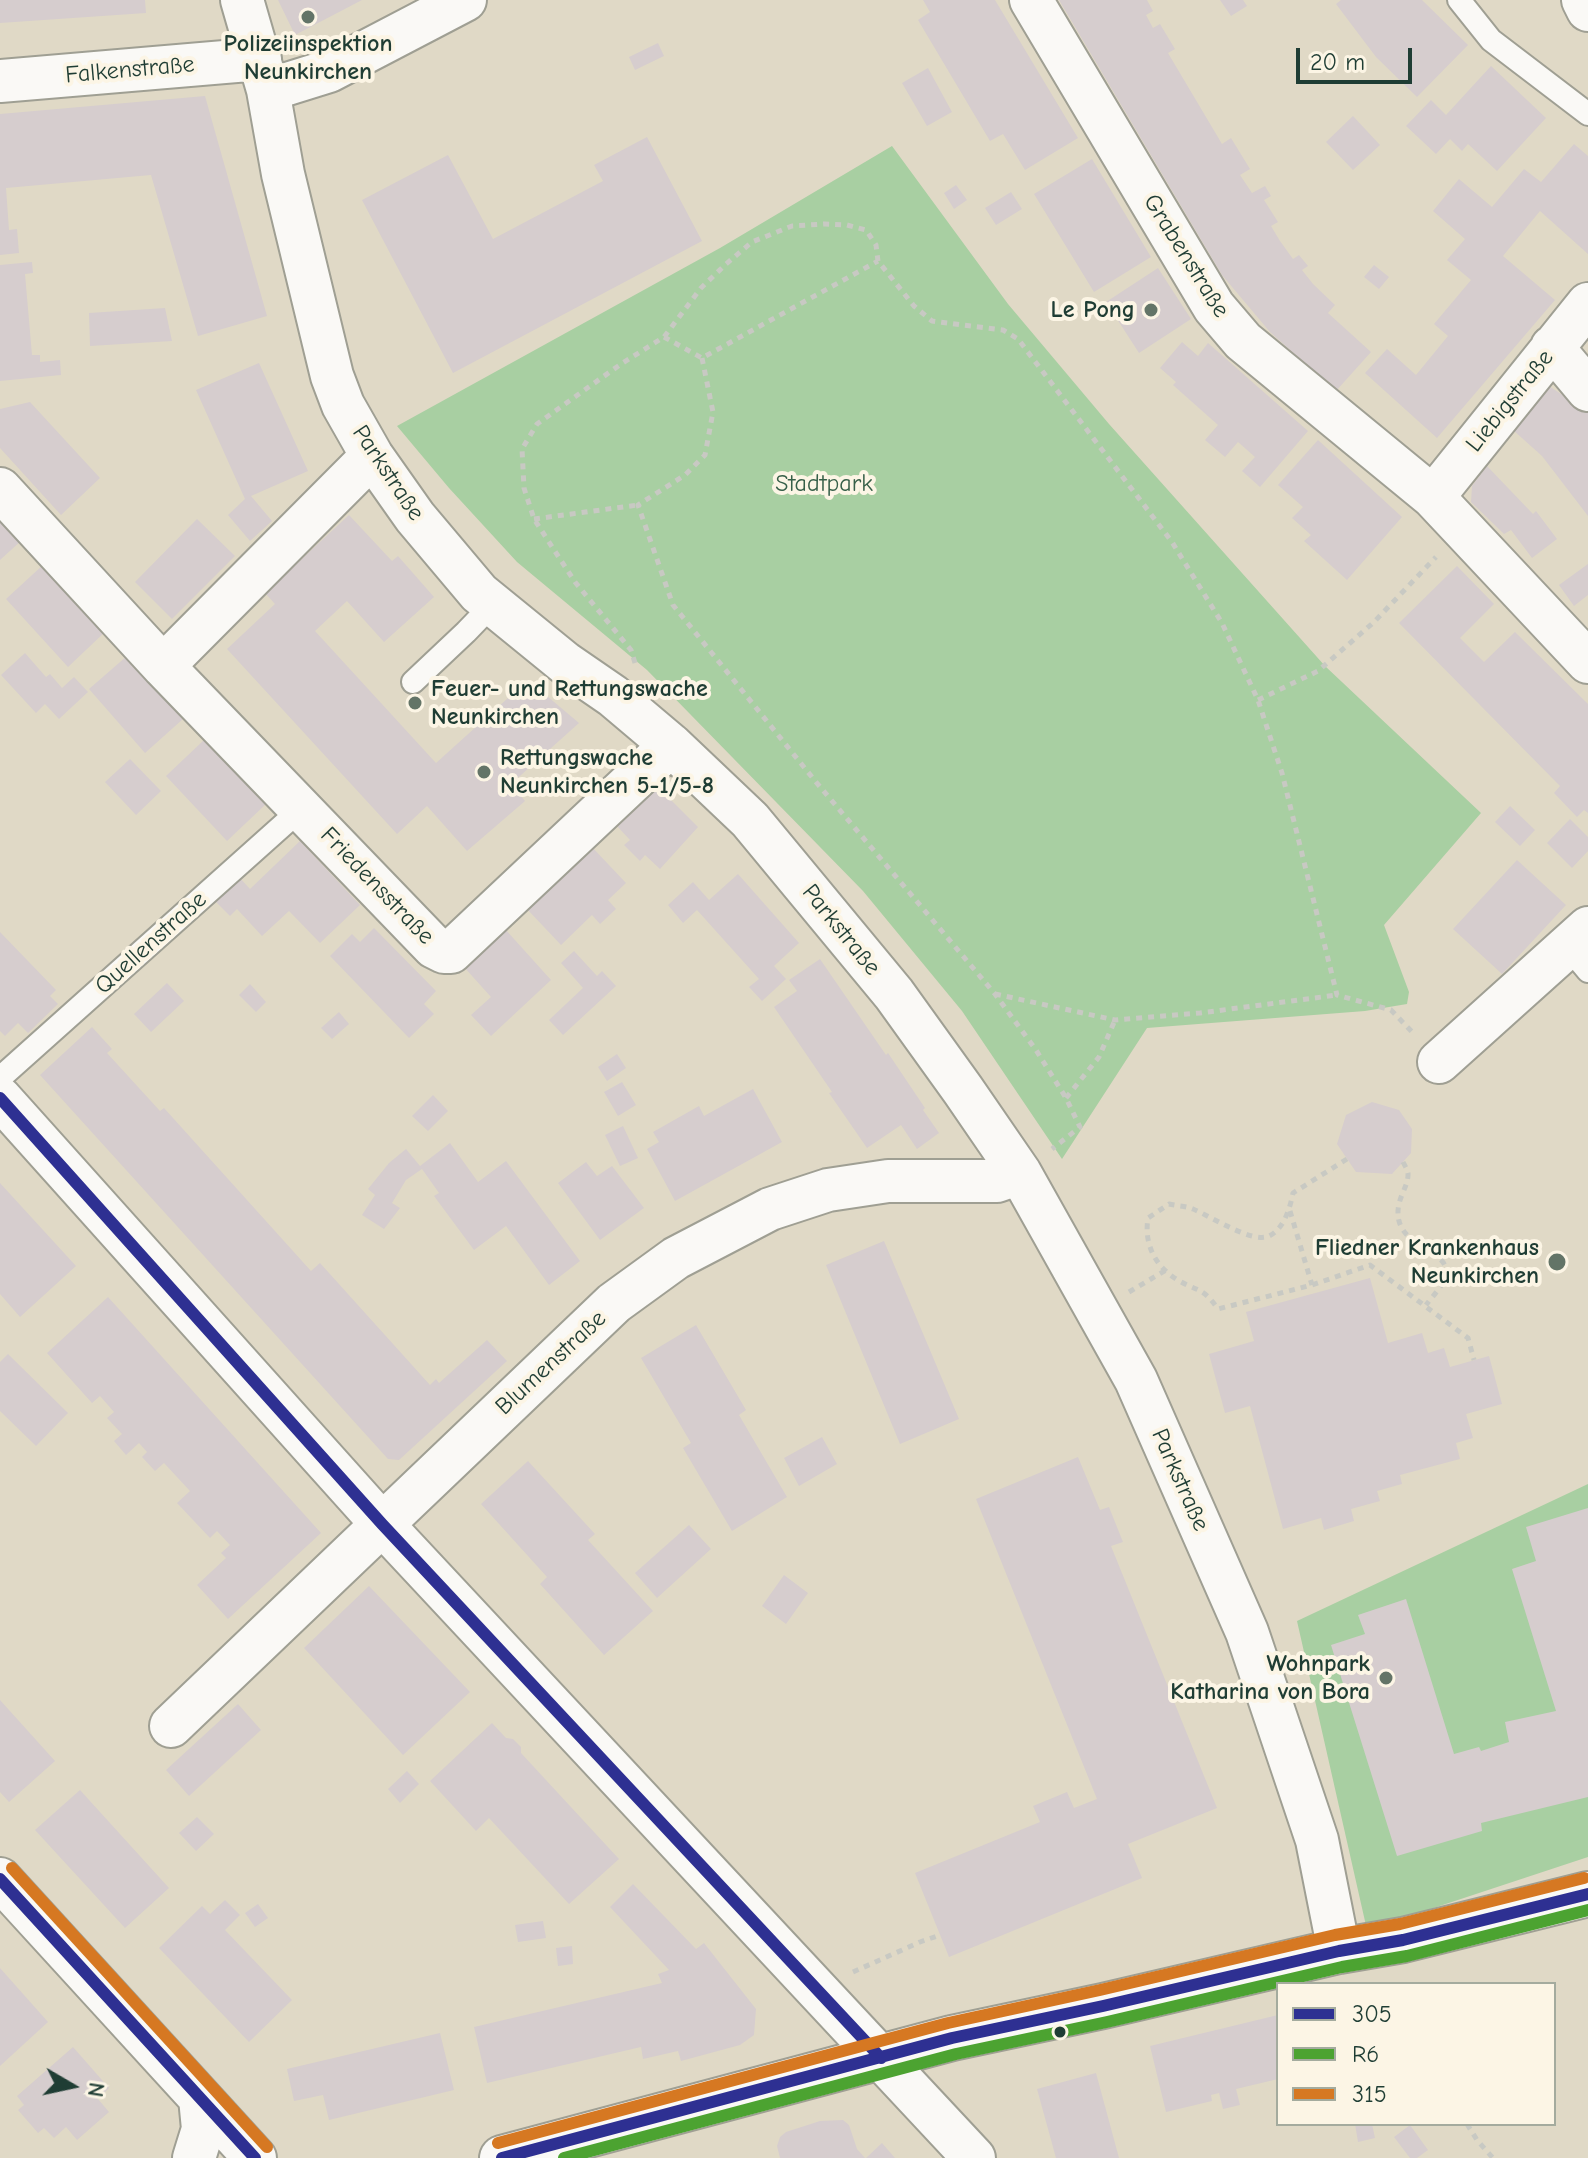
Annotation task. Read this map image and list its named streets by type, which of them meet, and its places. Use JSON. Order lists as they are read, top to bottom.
{
  "streets": {
    "street": [
      "Falkenstraße",
      "Grabenstraße",
      "Liebigstraße",
      "Parkstraße",
      "Friedensstraße",
      "Blumenstraße"
    ],
    "lane": ["Quellenstraße"]
  },
  "crossings": [
    ["Falkenstraße", "Parkstraße"],
    ["Grabenstraße", "Liebigstraße"],
    ["Parkstraße", "Friedensstraße"],
    ["Parkstraße", "Blumenstraße"],
    ["Friedensstraße", "Quellenstraße"]
  ],
  "parks": ["Stadtpark"],
  "places": [
    "Polizeiinspektion Neunkirchen",
    "Le Pong",
    "Feuer- und Rettungswache Neunkirchen",
    "Rettungswache Neunkirchen 5-1/5-8",
    "Fliedner Krankenhaus Neunkirchen",
    "Wohnpark Katharina von Bora"
  ],
  "lines": ["transit line 305", "transit line 315", "transit line R6"],
  "legend": ["305", "R6", "315"],
  "scale_bar": "20 m",
  "north": "right"
}
